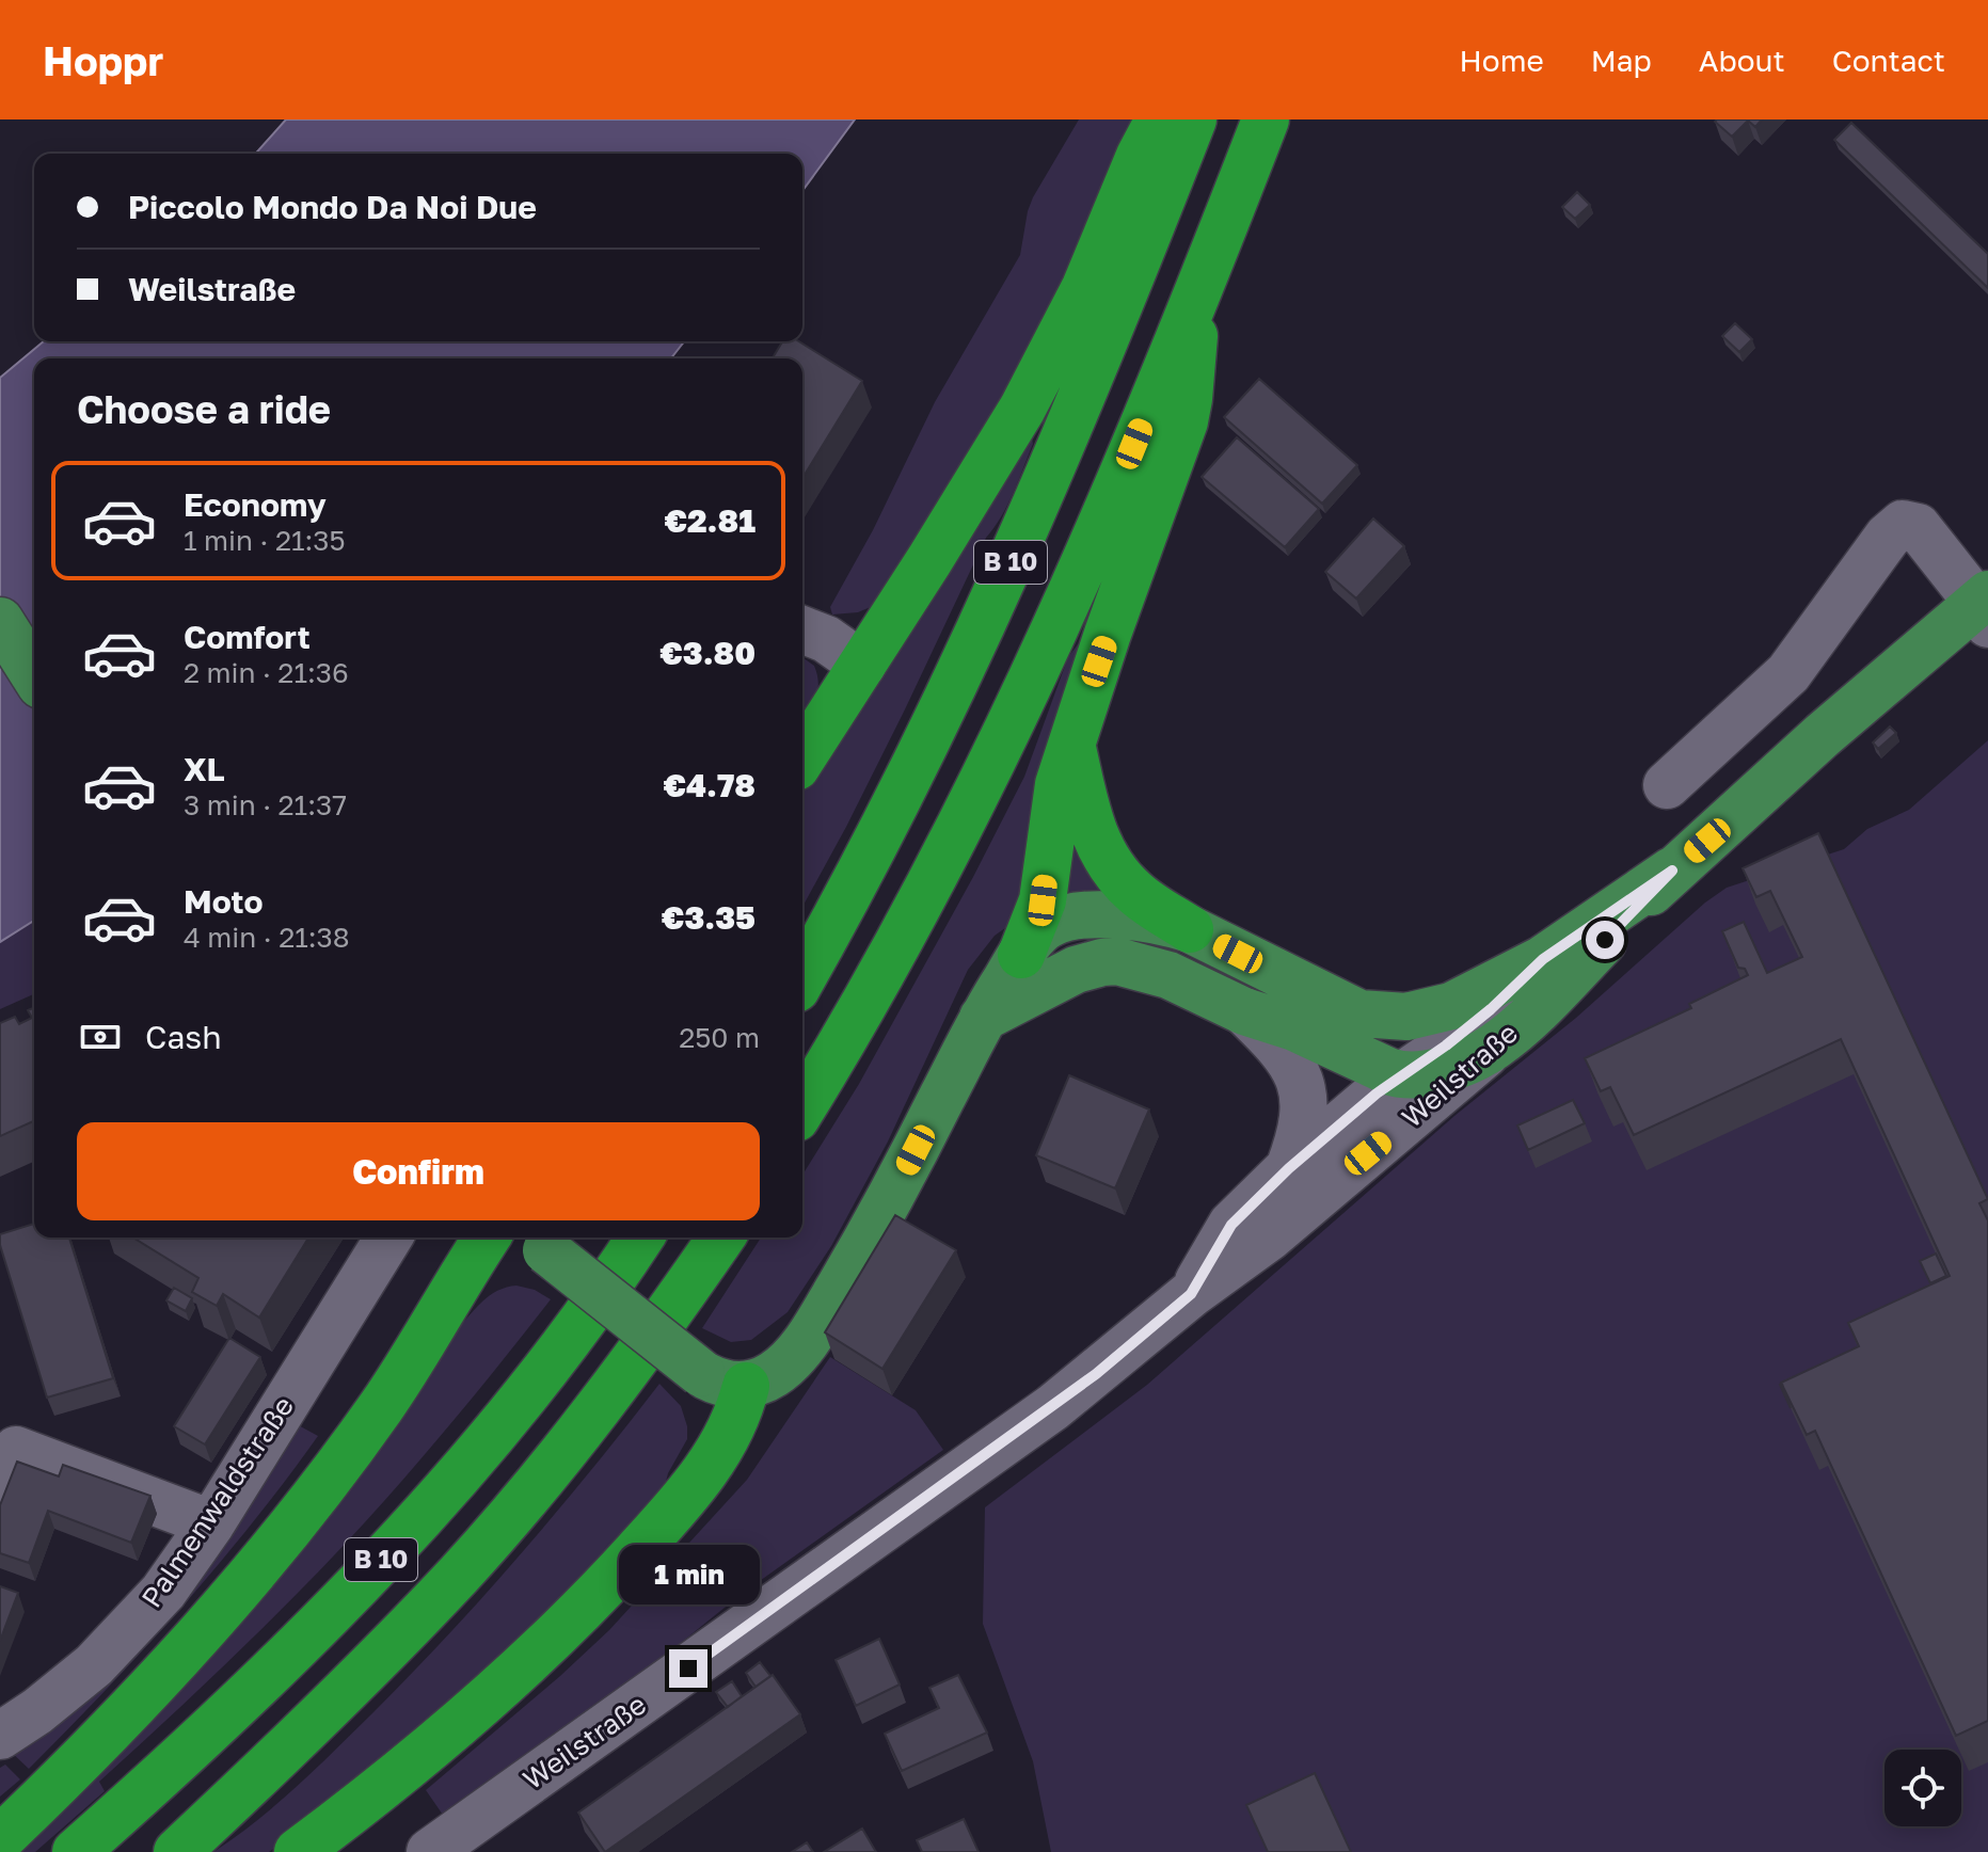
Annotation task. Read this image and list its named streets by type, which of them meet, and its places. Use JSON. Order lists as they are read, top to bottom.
{
  "streets": {
    "highway": ["B 10"],
    "main road": ["Weilstraße"],
    "street": ["Palmenwaldstraße"]
  },
  "page": {
    "header": "Hoppr",
    "nav": [
      "Home",
      "Map",
      "About",
      "Contact"
    ],
    "banner": ["Piccolo Mondo Da Noi Due", "Weilstraße"],
    "heading": "Choose a ride",
    "list": [
      {
        "name": "Economy",
        "note": "1 min · 21:35",
        "value": "€2.81"
      },
      {
        "name": "Comfort",
        "note": "2 min · 21:36",
        "value": "€3.80"
      },
      {
        "name": "XL",
        "note": "3 min · 21:37",
        "value": "€4.78"
      },
      {
        "name": "Moto",
        "note": "4 min · 21:38",
        "value": "€3.35"
      }
    ],
    "pay": ["Cash", "250 m"],
    "buttons": "Confirm",
    "bubble": "1 min"
  }
}
